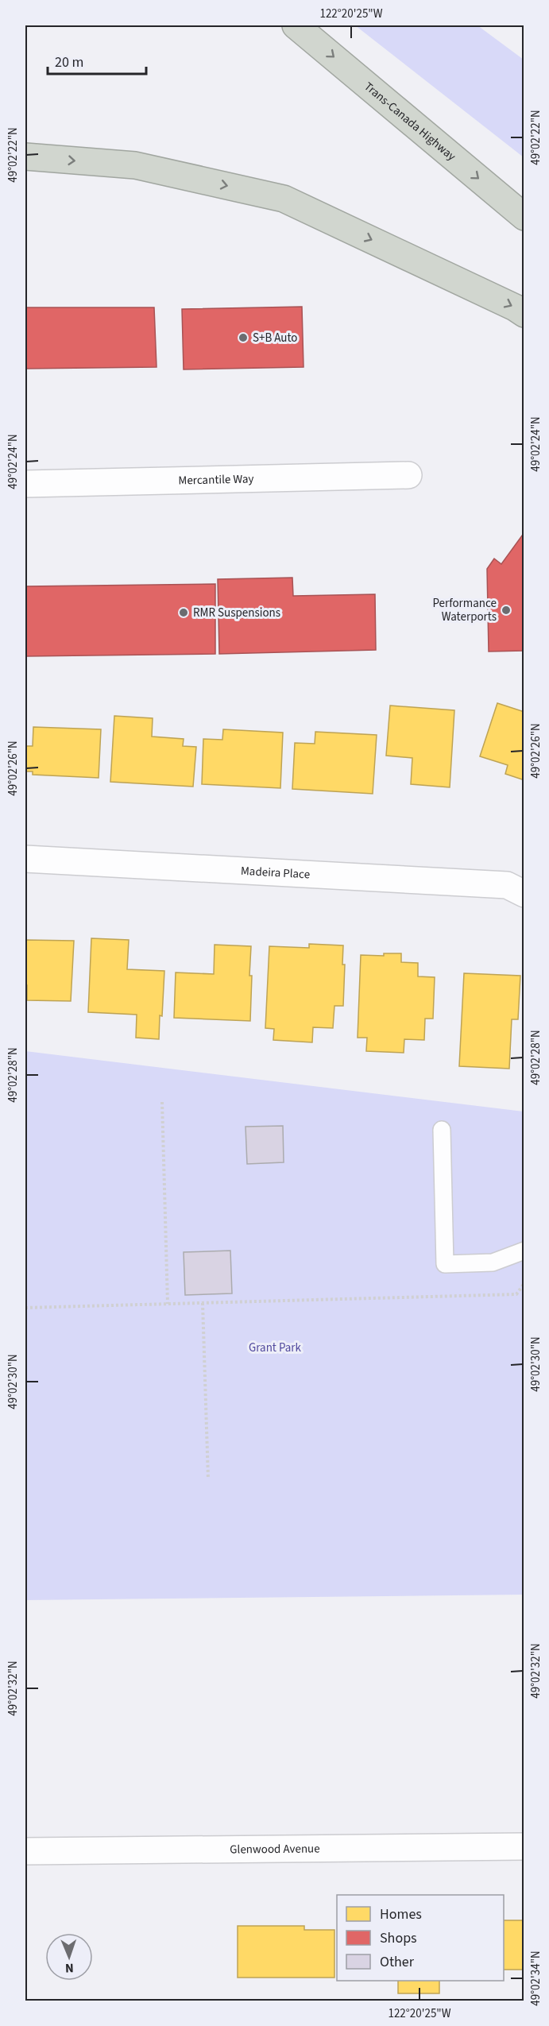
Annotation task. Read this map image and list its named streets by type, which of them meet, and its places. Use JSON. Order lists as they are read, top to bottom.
{
  "streets": {
    "highway": ["Trans-Canada Highway"],
    "street": ["Mercantile Way", "Madeira Place", "Glenwood Avenue"]
  },
  "parks": ["Grant Park"],
  "places": ["S+B Auto", "Performance Waterports", "RMR Suspensions"],
  "legend": ["Homes", "Shops", "Other"],
  "scale_bar": "20 m",
  "north": "bottom",
  "coordinates": [
    "122°20'25\"W",
    "49°02'22\"N",
    "49°02'24\"N",
    "49°02'26\"N",
    "49°02'28\"N",
    "49°02'30\"N",
    "49°02'32\"N",
    "49°02'34\"N"
  ]
}
